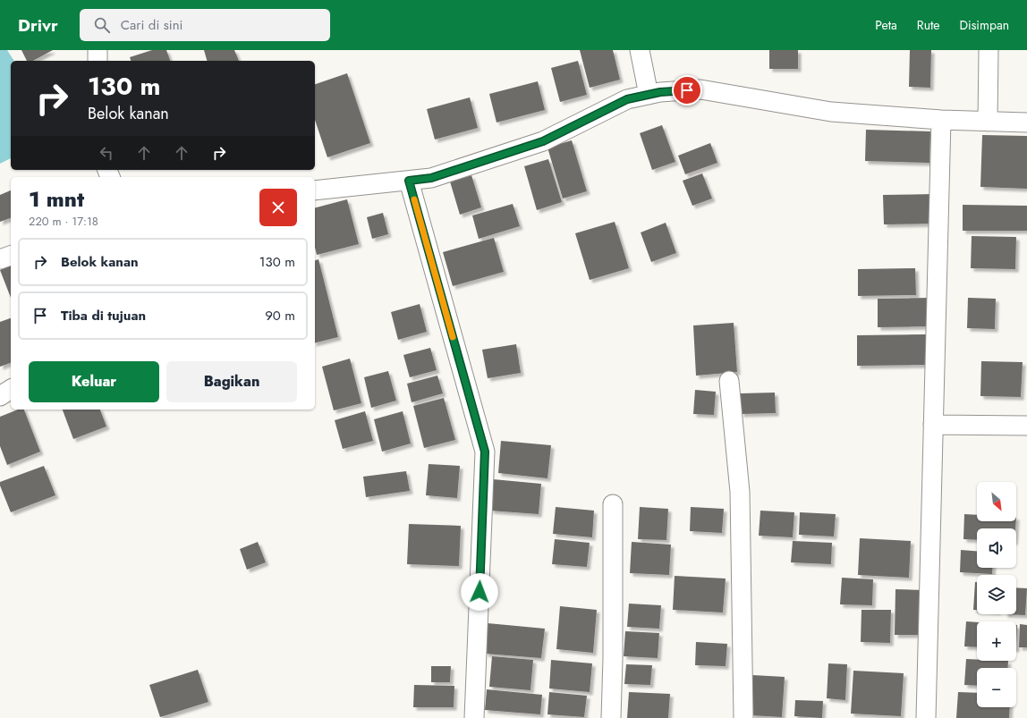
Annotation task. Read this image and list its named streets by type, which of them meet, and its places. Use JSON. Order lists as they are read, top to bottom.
{
  "north": "bottom right",
  "page": {
    "header": "Drivr",
    "search": "Cari di sini",
    "nav": ["Peta", "Rute", "Disimpan"],
    "turn": ["130 m", "Belok kanan"],
    "heading": ["1 mnt", "220 m · 17:18"],
    "list": [
      {
        "name": "Belok kanan",
        "value": "130 m"
      },
      {
        "name": "Tiba di tujuan",
        "value": "90 m"
      }
    ],
    "buttons": ["Keluar", "Bagikan"],
    "map_buttons": ["+", "−"]
  }
}
